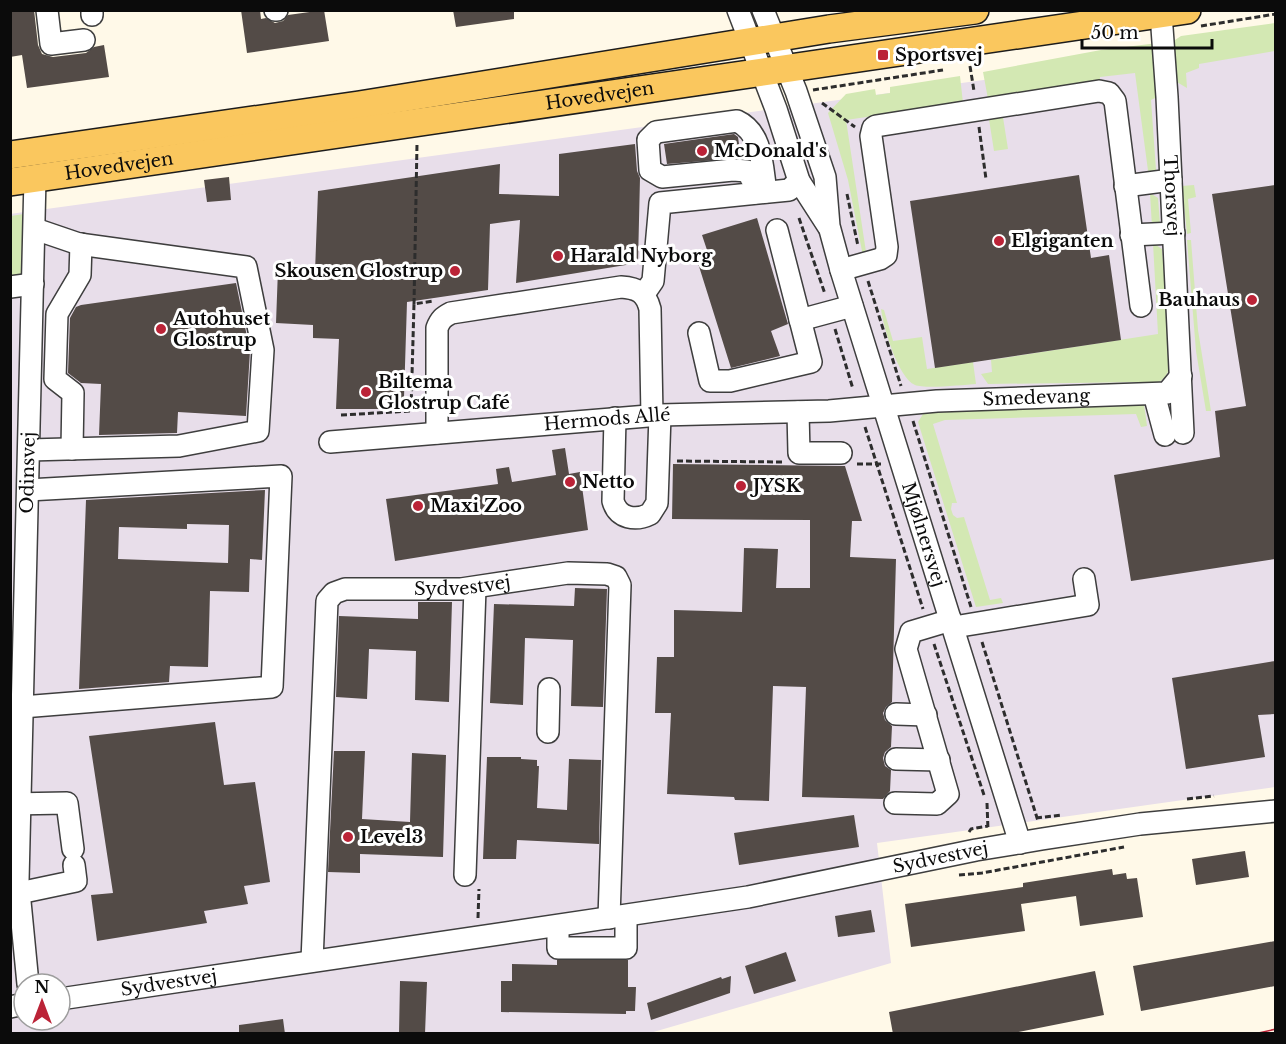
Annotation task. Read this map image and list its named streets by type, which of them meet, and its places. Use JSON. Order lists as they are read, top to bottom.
{
  "streets": {
    "main road": ["Hovedvejen"],
    "street": [
      "Thorsvej",
      "Smedevang",
      "Hermods Allé",
      "Odinsvej",
      "Mjølnersvej",
      "Sydvestvej"
    ]
  },
  "crossings": [
    ["Hovedvejen", "Thorsvej"],
    ["Hovedvejen", "Odinsvej"],
    ["Hovedvejen", "Mjølnersvej"],
    ["Thorsvej", "Smedevang"],
    ["Smedevang", "Hermods Allé"],
    ["Smedevang", "Mjølnersvej"],
    ["Hermods Allé", "Mjølnersvej"],
    ["Mjølnersvej", "Sydvestvej"]
  ],
  "places": {
    "transit": ["Sportsvej"],
    "other": [
      "McDonald's",
      "Elgiganten",
      "Harald Nyborg",
      "Skousen Glostrup",
      "Bauhaus",
      "Autohuset Glostrup",
      "Biltema Glostrup Café",
      "Netto",
      "JYSK",
      "Maxi Zoo",
      "Level3"
    ]
  },
  "scale_bar": "50 m",
  "north": "top"
}
